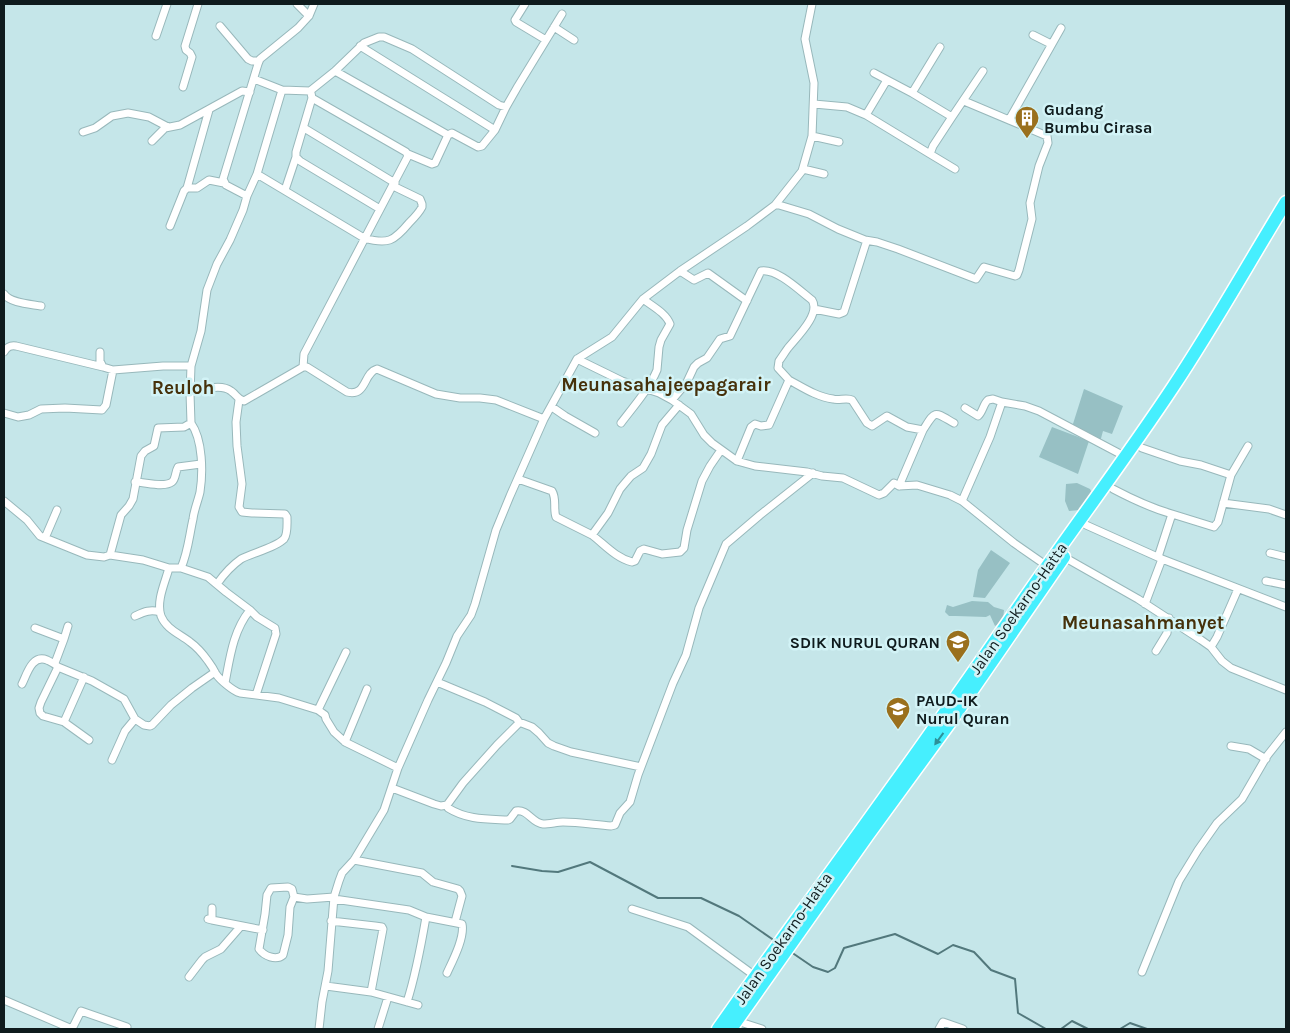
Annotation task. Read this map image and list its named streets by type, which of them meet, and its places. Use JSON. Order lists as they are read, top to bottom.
{
  "streets": {
    "highway": ["Jalan Soekarno-Hatta"]
  },
  "districts": ["Meunasahajeepagarair", "Reuloh", "Meunasahmanyet"],
  "places": {
    "building": ["Gudang Bumbu Cirasa"],
    "school or university": ["SDIK NURUL QURAN", "PAUD-IK Nurul Quran"]
  }
}
